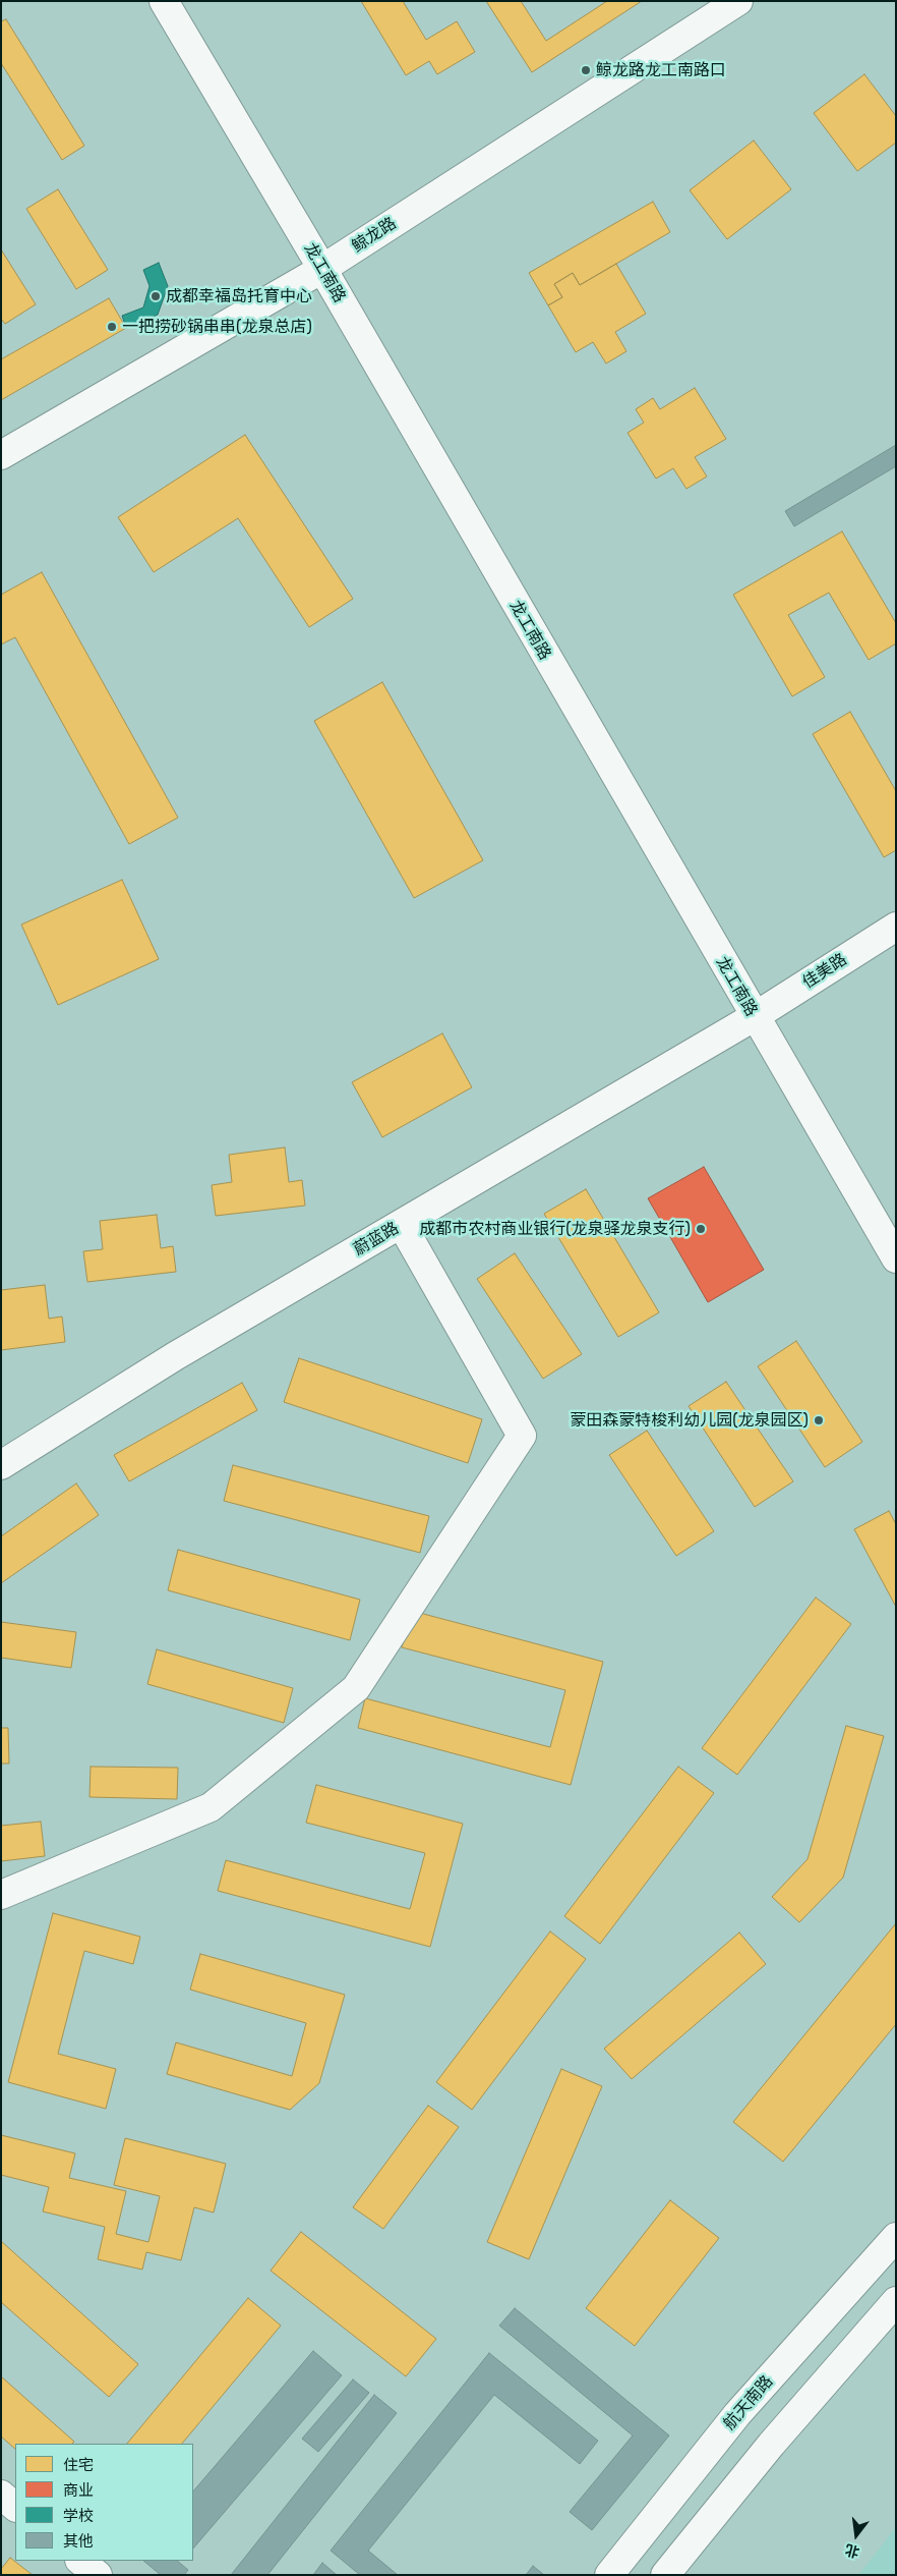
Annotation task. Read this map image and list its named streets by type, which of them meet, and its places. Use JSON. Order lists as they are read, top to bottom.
{
  "streets": {
    "street": [
      "鲸龙路",
      "龙工南路",
      "佳美路",
      "蔚蓝路",
      "航天南路"
    ]
  },
  "crossings": [
    ["鲸龙路", "龙工南路"],
    ["龙工南路", "佳美路"],
    ["龙工南路", "蔚蓝路"],
    ["佳美路", "蔚蓝路"]
  ],
  "places": [
    "鲸龙路龙工南路口",
    "成都幸福岛托育中心",
    "一把捞砂锅串串(龙泉总店)",
    "成都市农村商业银行(龙泉驿龙泉支行)",
    "蒙田森蒙特梭利幼儿园(龙泉园区)"
  ],
  "legend": [
    "住宅",
    "商业",
    "学校",
    "其他"
  ],
  "north": "bottom"
}
